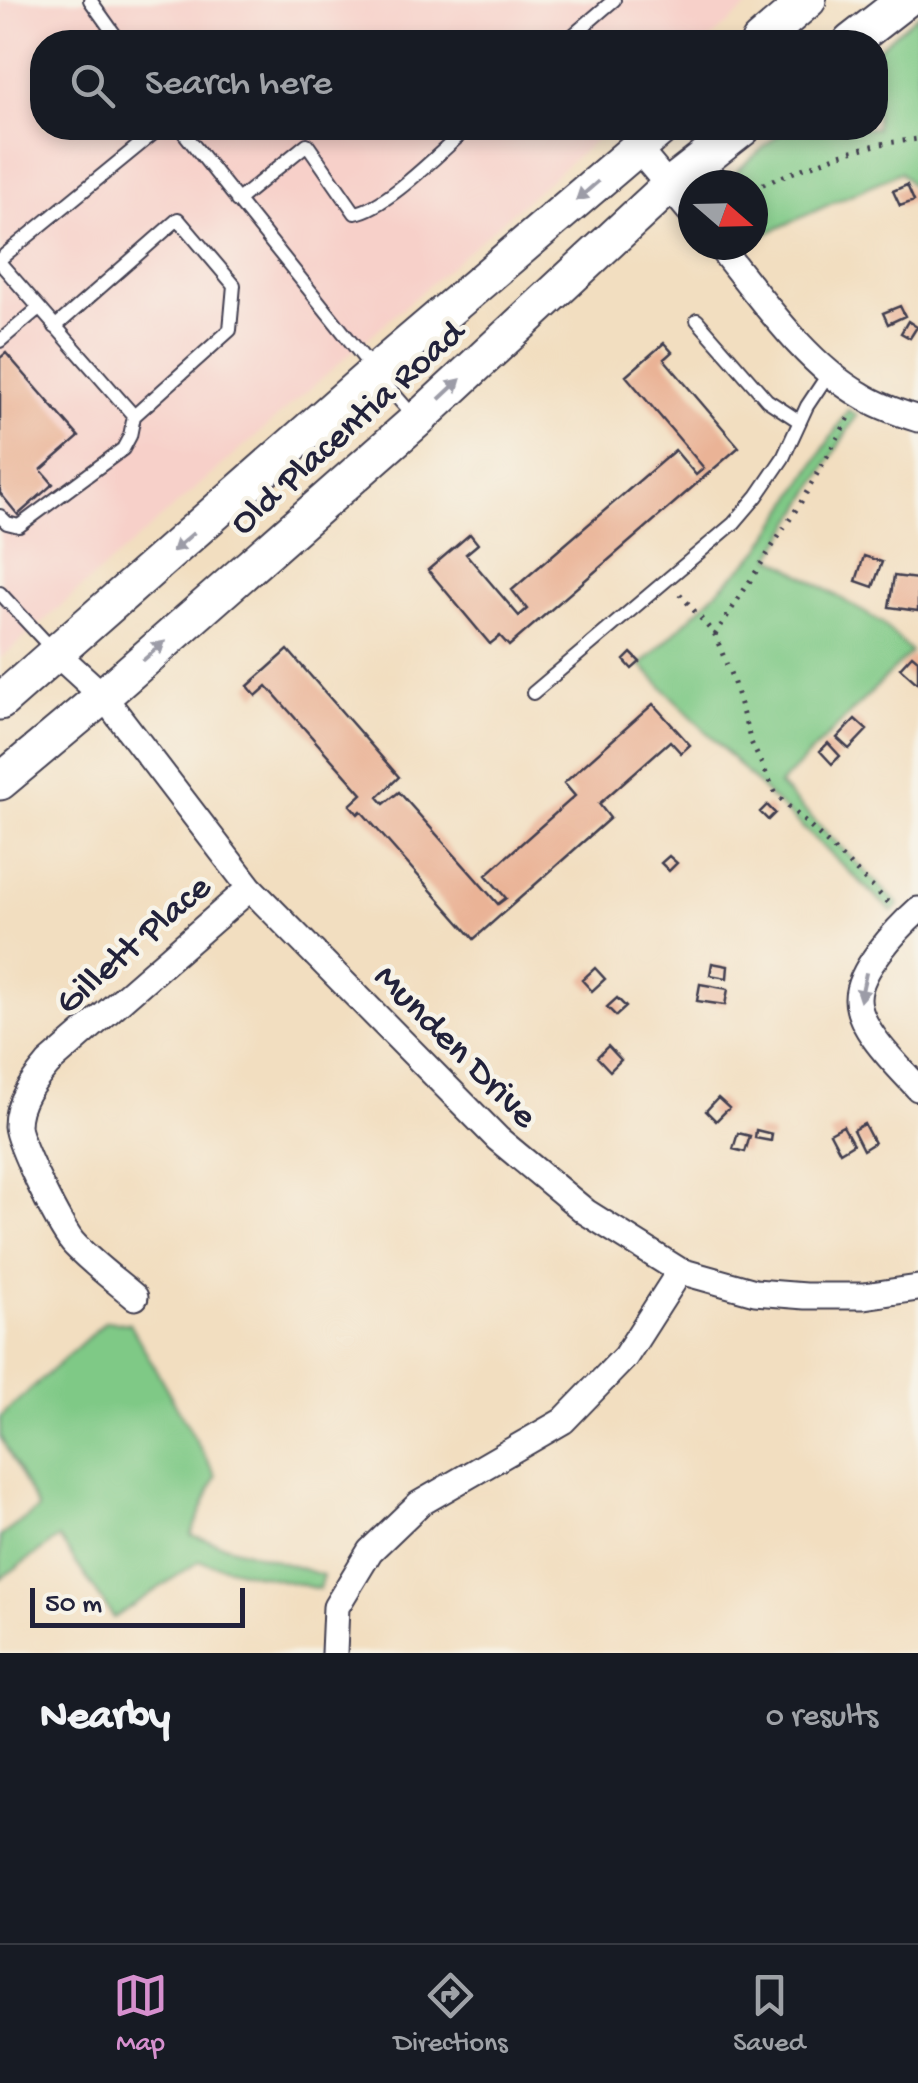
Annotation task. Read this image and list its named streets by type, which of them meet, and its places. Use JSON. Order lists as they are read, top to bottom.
{
  "streets": {
    "main road": ["Old Placentia Road"],
    "street": ["Gillett Place", "Munden Drive"]
  },
  "crossings": [
    ["Old Placentia Road", "Munden Drive"],
    ["Gillett Place", "Munden Drive"]
  ],
  "scale_bar": "50 m",
  "north": "right",
  "page": {
    "search": "Search here",
    "scale": "50 m",
    "heading": ["Nearby", "0 results"],
    "nav": ["Map", "Directions", "Saved"]
  }
}
